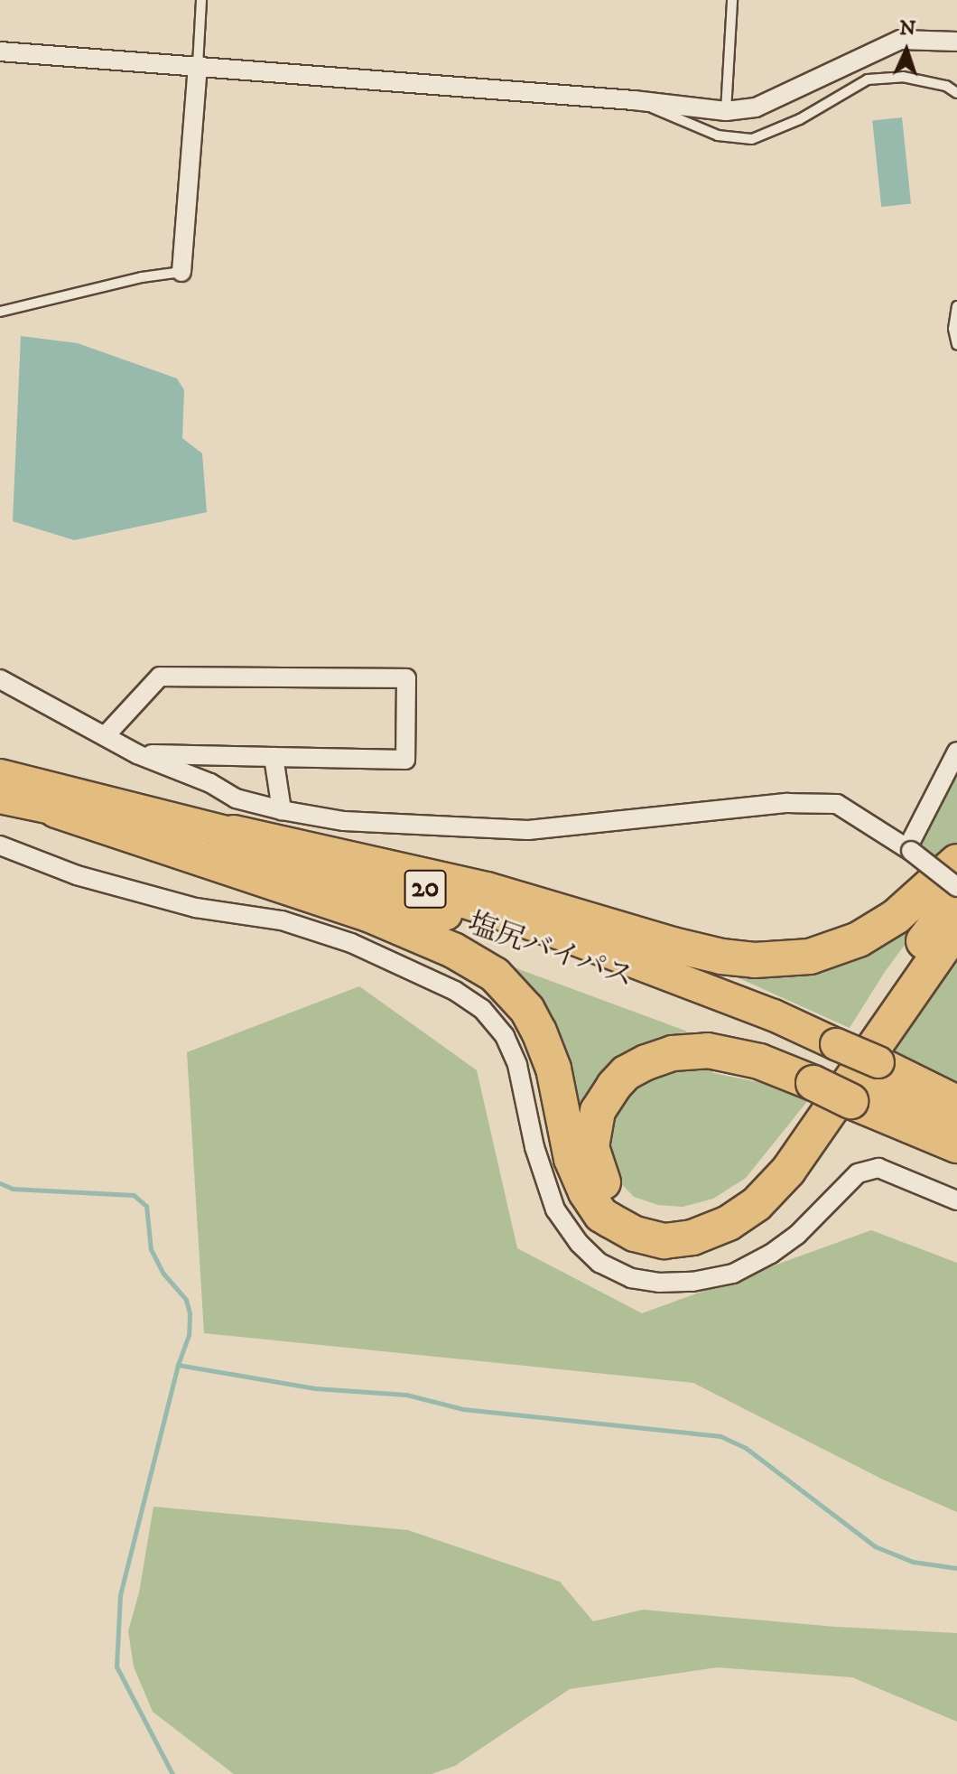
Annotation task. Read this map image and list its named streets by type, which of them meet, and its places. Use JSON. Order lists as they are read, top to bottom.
{
  "streets": {
    "highway": ["20", "塩尻バイパス"]
  },
  "north": "top"
}
